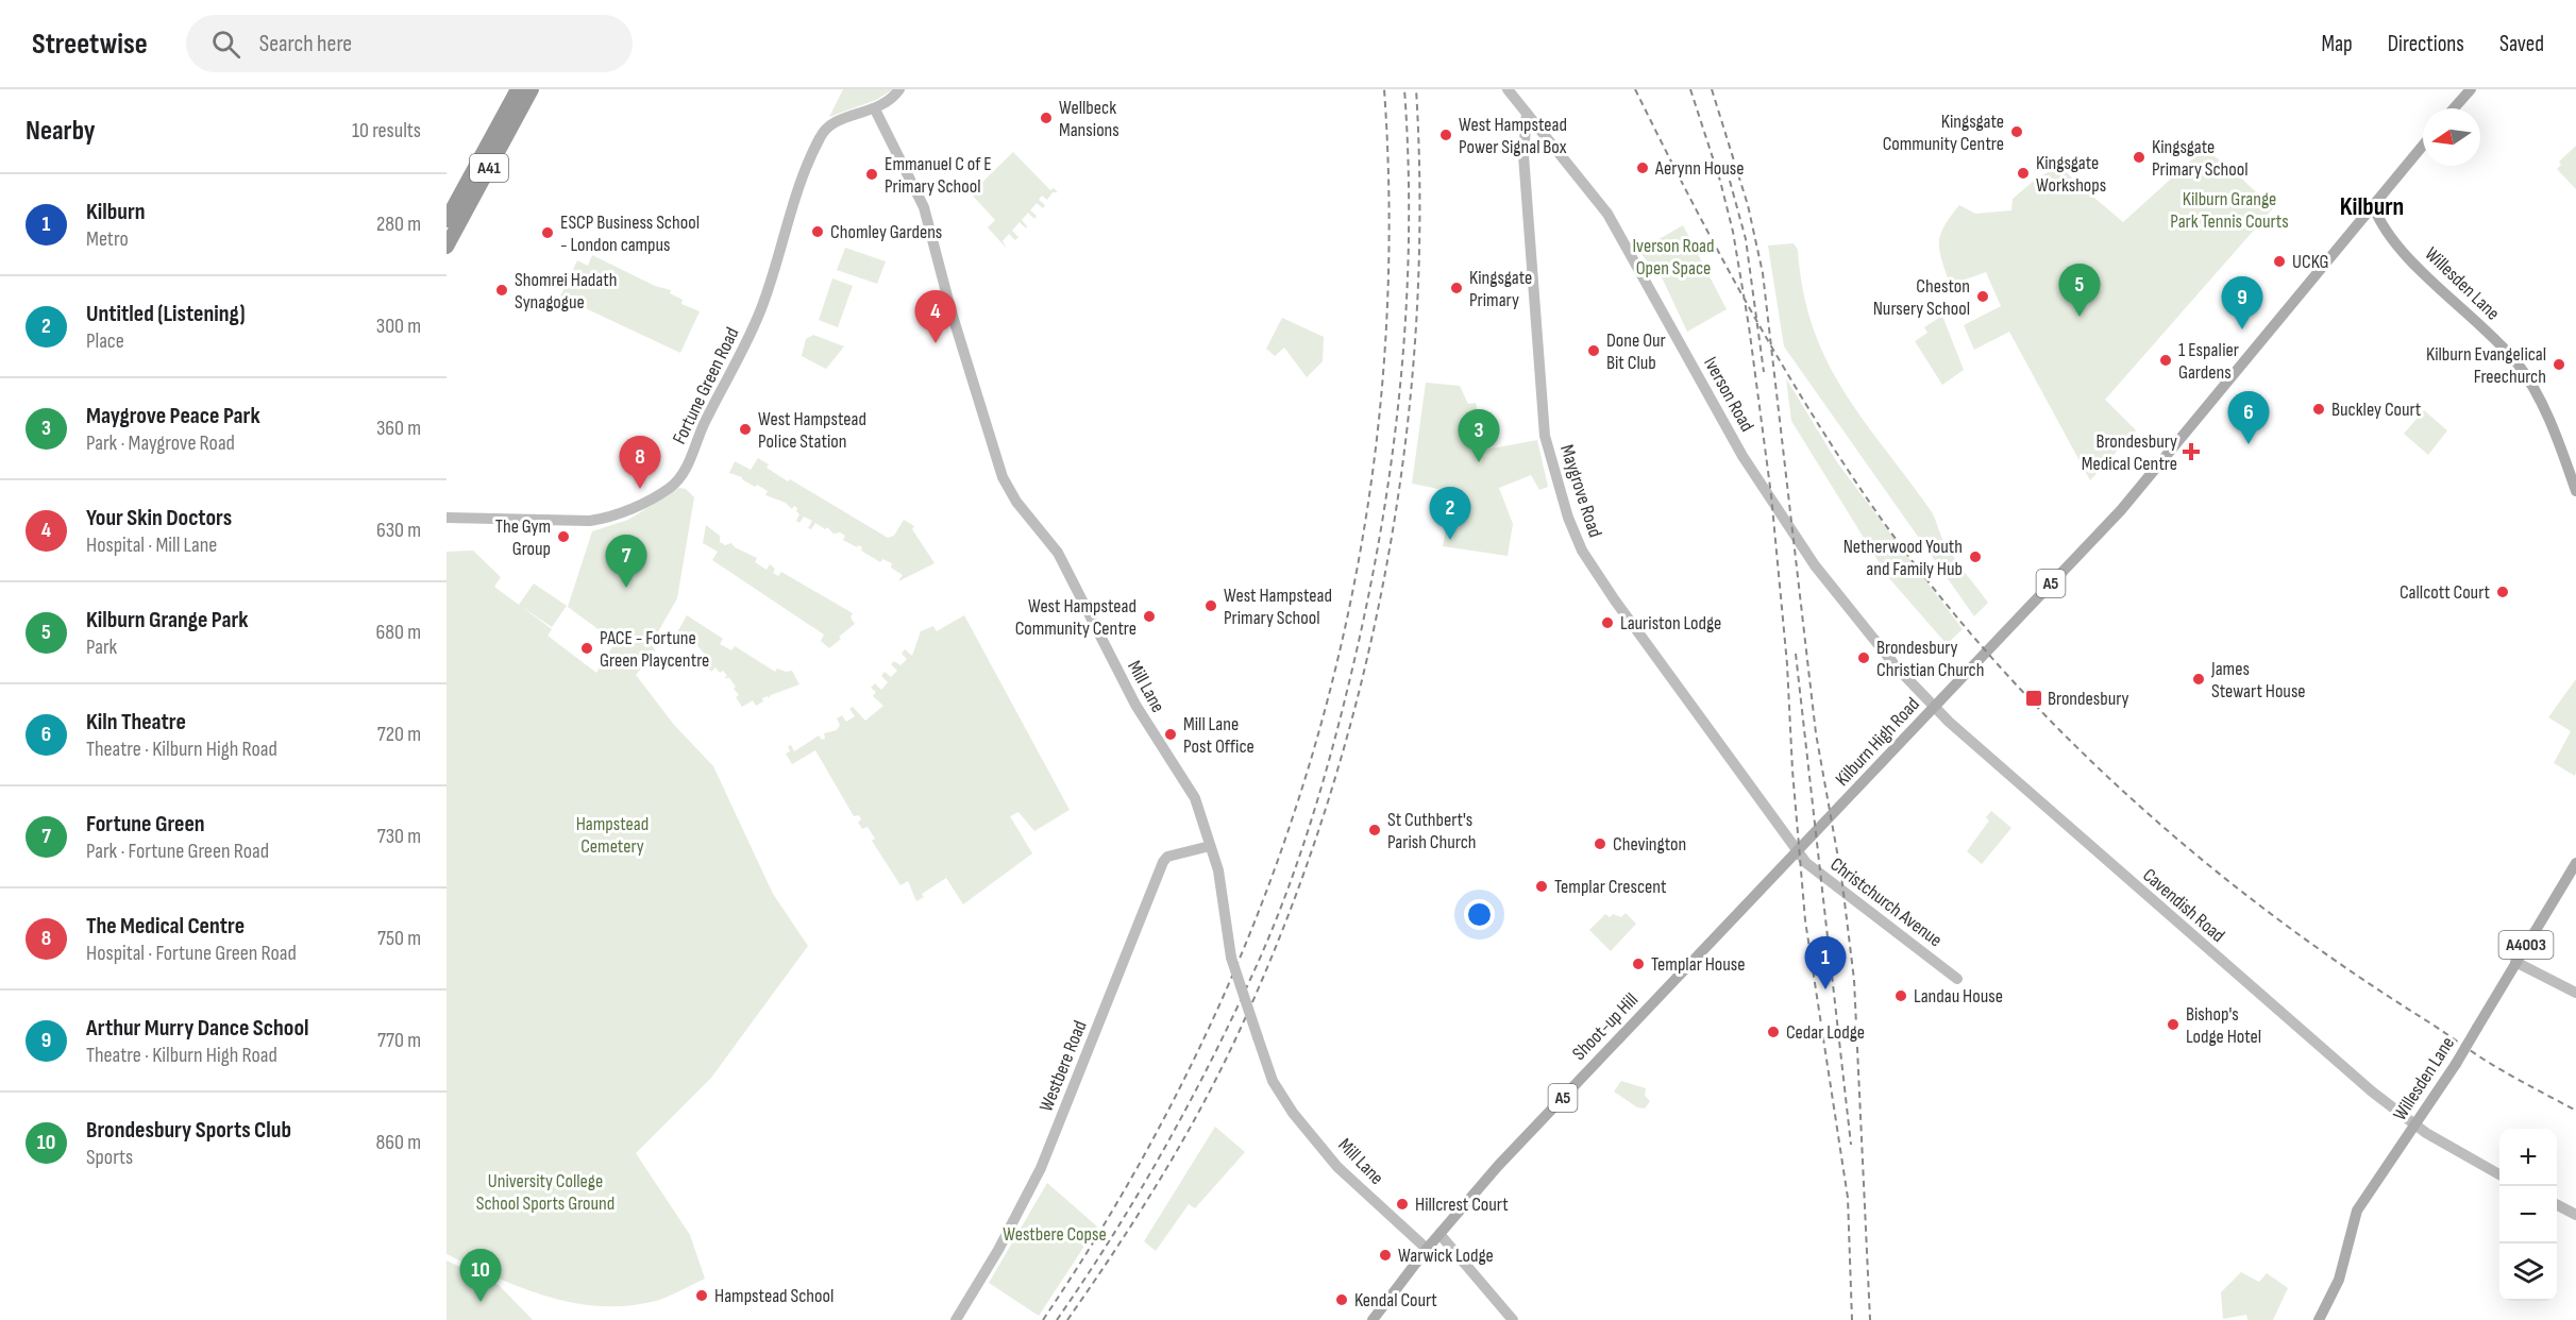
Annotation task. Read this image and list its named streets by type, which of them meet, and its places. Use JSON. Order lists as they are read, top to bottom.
{
  "streets": {
    "highway": ["A41"],
    "main road": [
      "Willesden Lane",
      "A5",
      "Kilburn High Road",
      "A4003",
      "Shoot-up Hill"
    ],
    "street": [
      "Fortune Green Road",
      "Iverson Road",
      "Maygrove Road",
      "Mill Lane",
      "Christchurch Avenue",
      "Cavendish Road",
      "Westbere Road"
    ]
  },
  "crossings": [
    ["Willesden Lane", "Kilburn High Road"],
    ["Willesden Lane", "Cavendish Road"],
    ["Fortune Green Road", "Mill Lane"],
    ["Iverson Road", "Maygrove Road"],
    ["Iverson Road", "Kilburn High Road"],
    ["Iverson Road", "Cavendish Road"],
    ["Maygrove Road", "Kilburn High Road"],
    ["Maygrove Road", "Christchurch Avenue"],
    ["Maygrove Road", "Shoot-up Hill"],
    ["Mill Lane", "Shoot-up Hill"],
    ["Mill Lane", "Westbere Road"],
    ["Kilburn High Road", "Christchurch Avenue"],
    ["Kilburn High Road", "Cavendish Road"],
    ["Kilburn High Road", "Shoot-up Hill"],
    ["Christchurch Avenue", "Shoot-up Hill"]
  ],
  "districts": ["Kilburn"],
  "parks": [
    "Kilburn Grange Park Tennis Courts",
    "Iverson Road Open Space",
    "Hampstead Cemetery",
    "University College School Sports Ground",
    "Westbere Copse"
  ],
  "places": {
    "other": [
      "Wellbeck Mansions",
      "Kingsgate Community Centre",
      "West Hampstead Power Signal Box",
      "Kingsgate Primary School",
      "Aerynn House",
      "Kingsgate Workshops",
      "Emmanuel C of E Primary School",
      "Chomley Gardens",
      "ESCP Business School - London campus",
      "UCKG",
      "Kingsgate Primary",
      "Shomrei Hadath Synagogue",
      "Cheston Nursery School",
      "Done Our Bit Club",
      "1 Espalier Gardens",
      "Kilburn Evangelical Freechurch",
      "Buckley Court",
      "West Hampstead Police Station",
      "The Gym Group",
      "Netherwood Youth and Family Hub",
      "Callcott Court",
      "West Hampstead Primary School",
      "West Hampstead Community Centre",
      "Lauriston Lodge",
      "PACE - Fortune Green Playcentre",
      "Brondesbury Christian Church",
      "James Stewart House",
      "Mill Lane Post Office",
      "St Cuthbert's Parish Church",
      "Chevington",
      "Templar Crescent",
      "Templar House",
      "Landau House",
      "Bishop's Lodge Hotel",
      "Cedar Lodge",
      "Hillcrest Court",
      "Warwick Lodge",
      "Hampstead School",
      "Kendal Court"
    ],
    "health": ["Brondesbury Medical Centre"],
    "transit": ["Brondesbury"]
  },
  "north": "left",
  "page": {
    "header": "Streetwise",
    "search": "Search here",
    "nav": ["Map", "Directions", "Saved"],
    "heading": ["Nearby", "10 results"],
    "list": [
      {
        "mark": "1",
        "name": "Kilburn",
        "note": "Metro",
        "value": "280 m"
      },
      {
        "mark": "2",
        "name": "Untitled (Listening)",
        "note": "Place",
        "value": "300 m"
      },
      {
        "mark": "3",
        "name": "Maygrove Peace Park",
        "note": "Park · Maygrove Road",
        "value": "360 m"
      },
      {
        "mark": "4",
        "name": "Your Skin Doctors",
        "note": "Hospital · Mill Lane",
        "value": "630 m"
      },
      {
        "mark": "5",
        "name": "Kilburn Grange Park",
        "note": "Park",
        "value": "680 m"
      },
      {
        "mark": "6",
        "name": "Kiln Theatre",
        "note": "Theatre · Kilburn High Road",
        "value": "720 m"
      },
      {
        "mark": "7",
        "name": "Fortune Green",
        "note": "Park · Fortune Green Road",
        "value": "730 m"
      },
      {
        "mark": "8",
        "name": "The Medical Centre",
        "note": "Hospital · Fortune Green Road",
        "value": "750 m"
      },
      {
        "mark": "9",
        "name": "Arthur Murry Dance School",
        "note": "Theatre · Kilburn High Road",
        "value": "770 m"
      },
      {
        "mark": "10",
        "name": "Brondesbury Sports Club",
        "note": "Sports",
        "value": "860 m"
      }
    ],
    "pins": [
      "5",
      "9",
      "4",
      "6",
      "3",
      "8",
      "2",
      "7",
      "1",
      "10"
    ],
    "map_buttons": ["+", "−"]
  }
}
